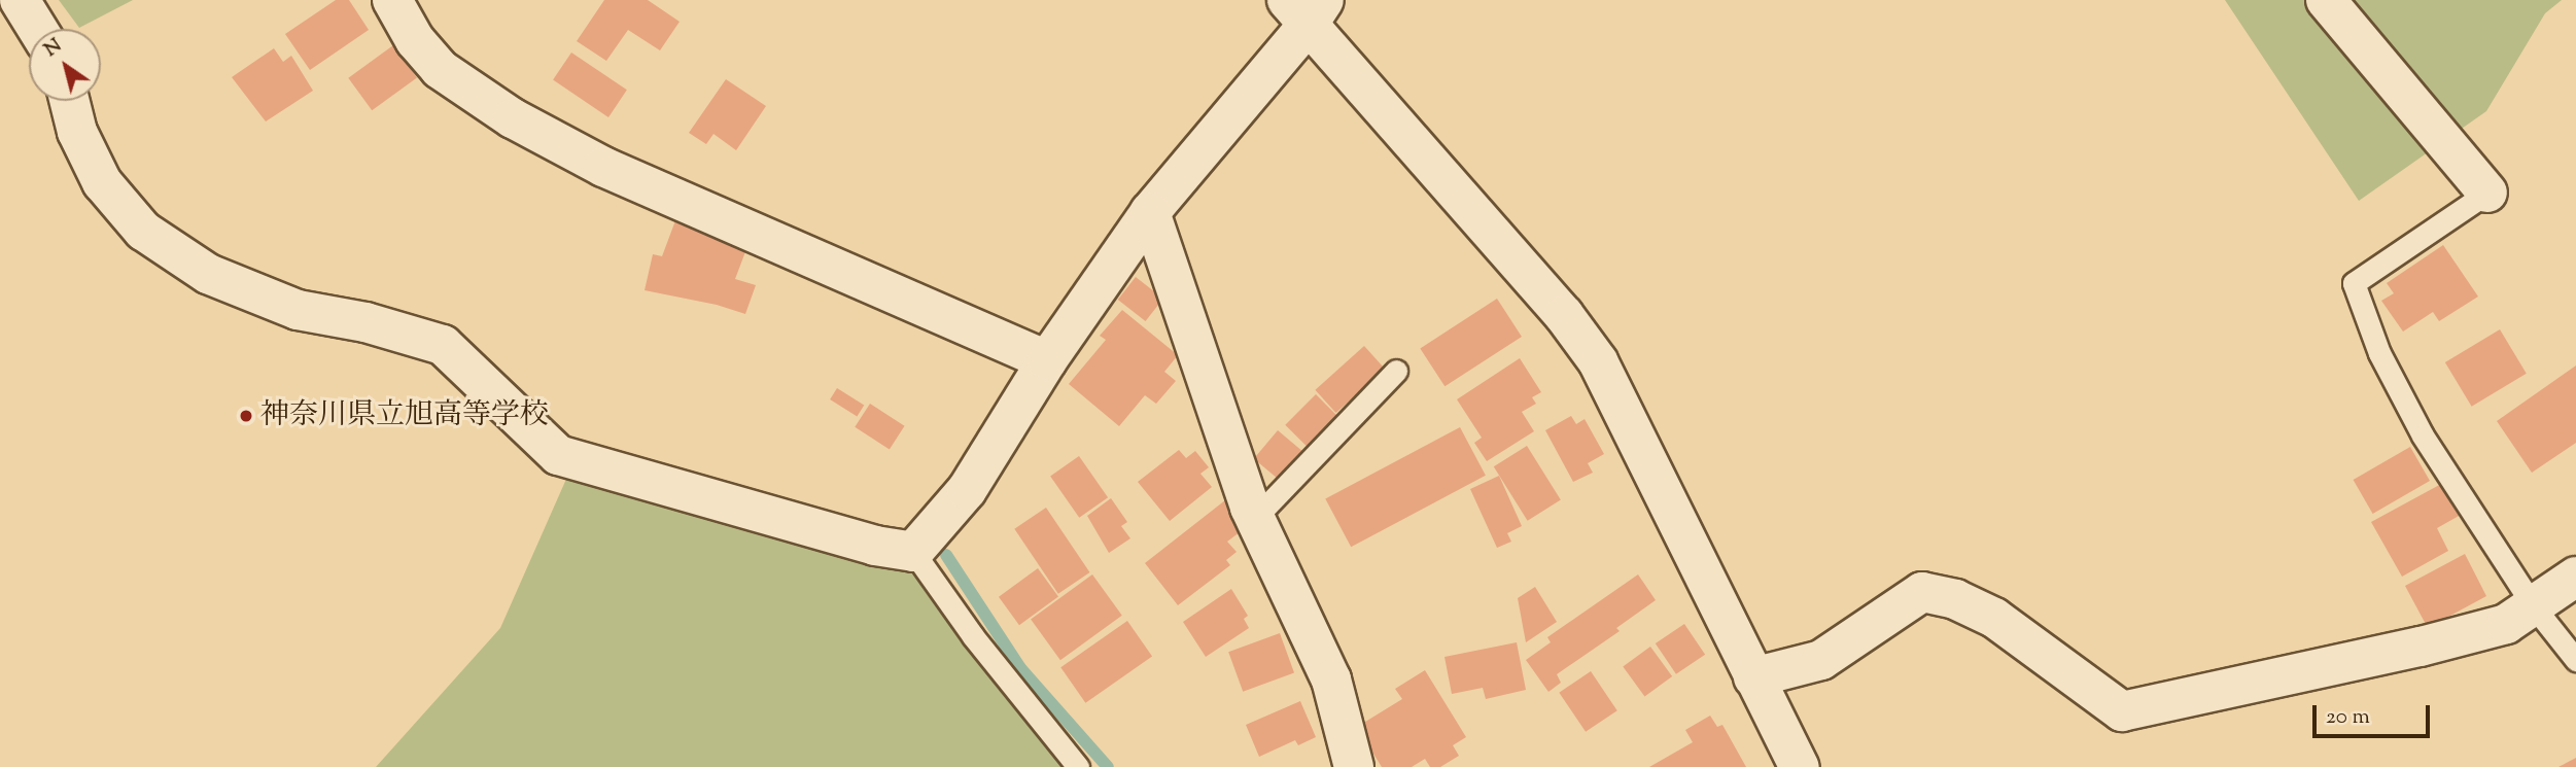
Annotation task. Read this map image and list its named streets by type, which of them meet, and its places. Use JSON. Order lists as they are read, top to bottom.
{
  "places": ["神奈川県立旭高等学校"],
  "scale_bar": "20 m",
  "north": "top left"
}
